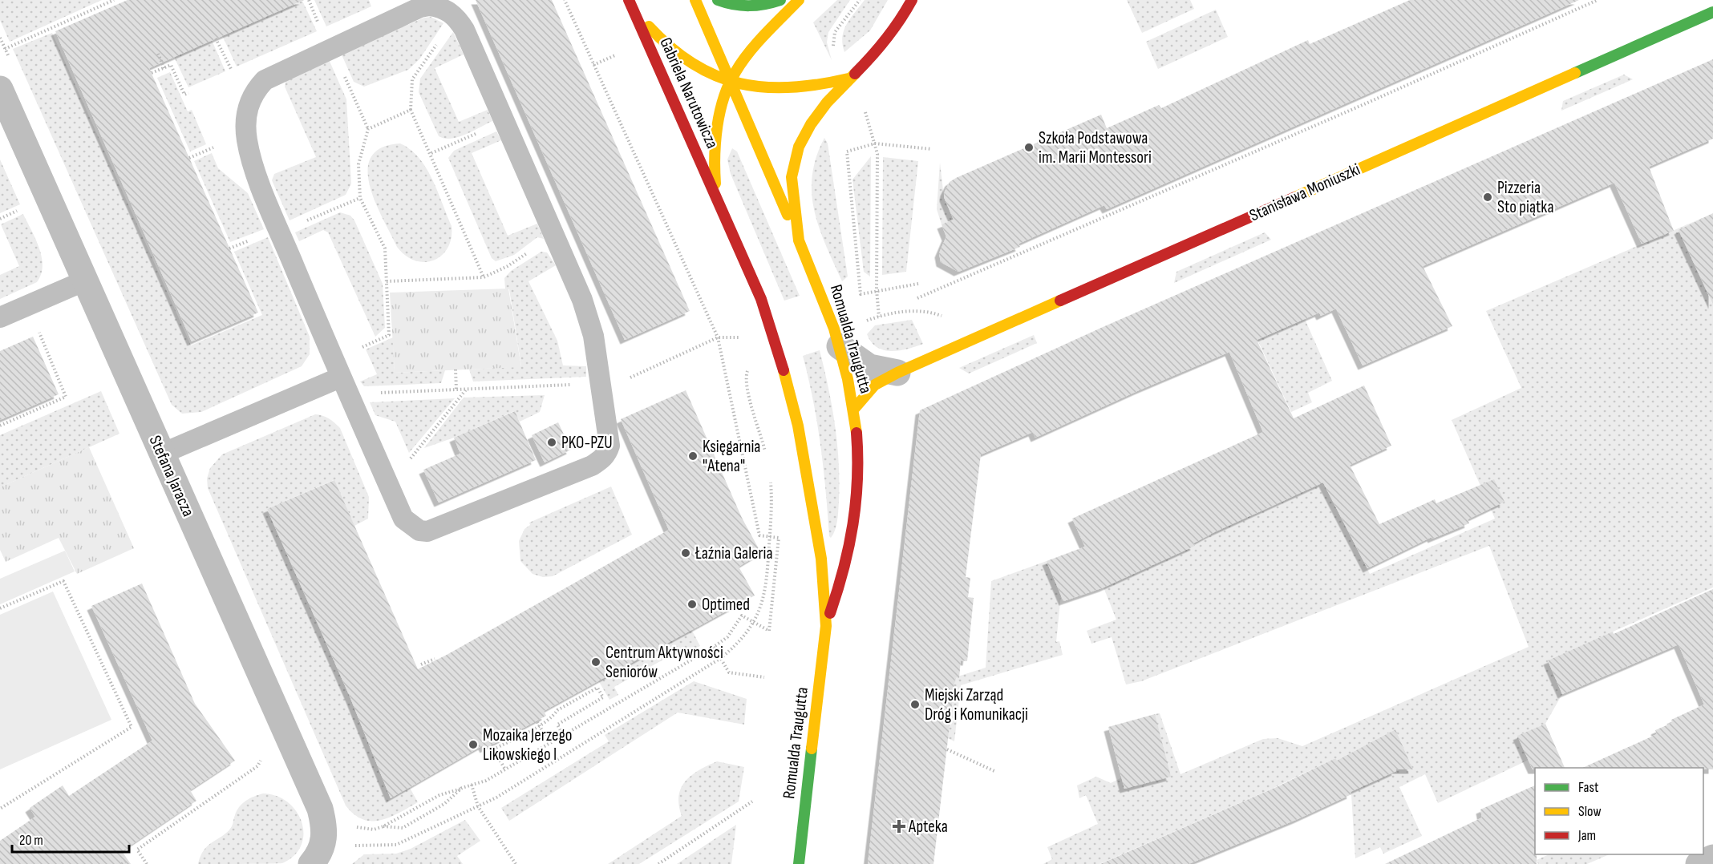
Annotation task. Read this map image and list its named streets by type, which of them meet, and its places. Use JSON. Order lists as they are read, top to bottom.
{
  "streets": {
    "street": [
      "Gabriela Narutowicza",
      "Stanisława Moniuszki",
      "Romualda Traugutta",
      "Stefana Jaracza"
    ]
  },
  "crossings": [
    ["Gabriela Narutowicza", "Romualda Traugutta"],
    ["Stanisława Moniuszki", "Romualda Traugutta"]
  ],
  "places": {
    "other": [
      "Szkoła Podstawowa im. Marii Montessori",
      "Pizzeria Sto piątka",
      "PKO-PZU",
      "Księgarnia \"Atena\"",
      "Łaźnia Galeria",
      "Optimed",
      "Centrum Aktywności Seniorów",
      "Miejski Zarząd Dróg i Komunikacji",
      "Mozaika Jerzego Likowskiego I"
    ],
    "health": ["Apteka"]
  },
  "legend": ["Fast", "Slow", "Jam"],
  "scale_bar": "20 m"
}
